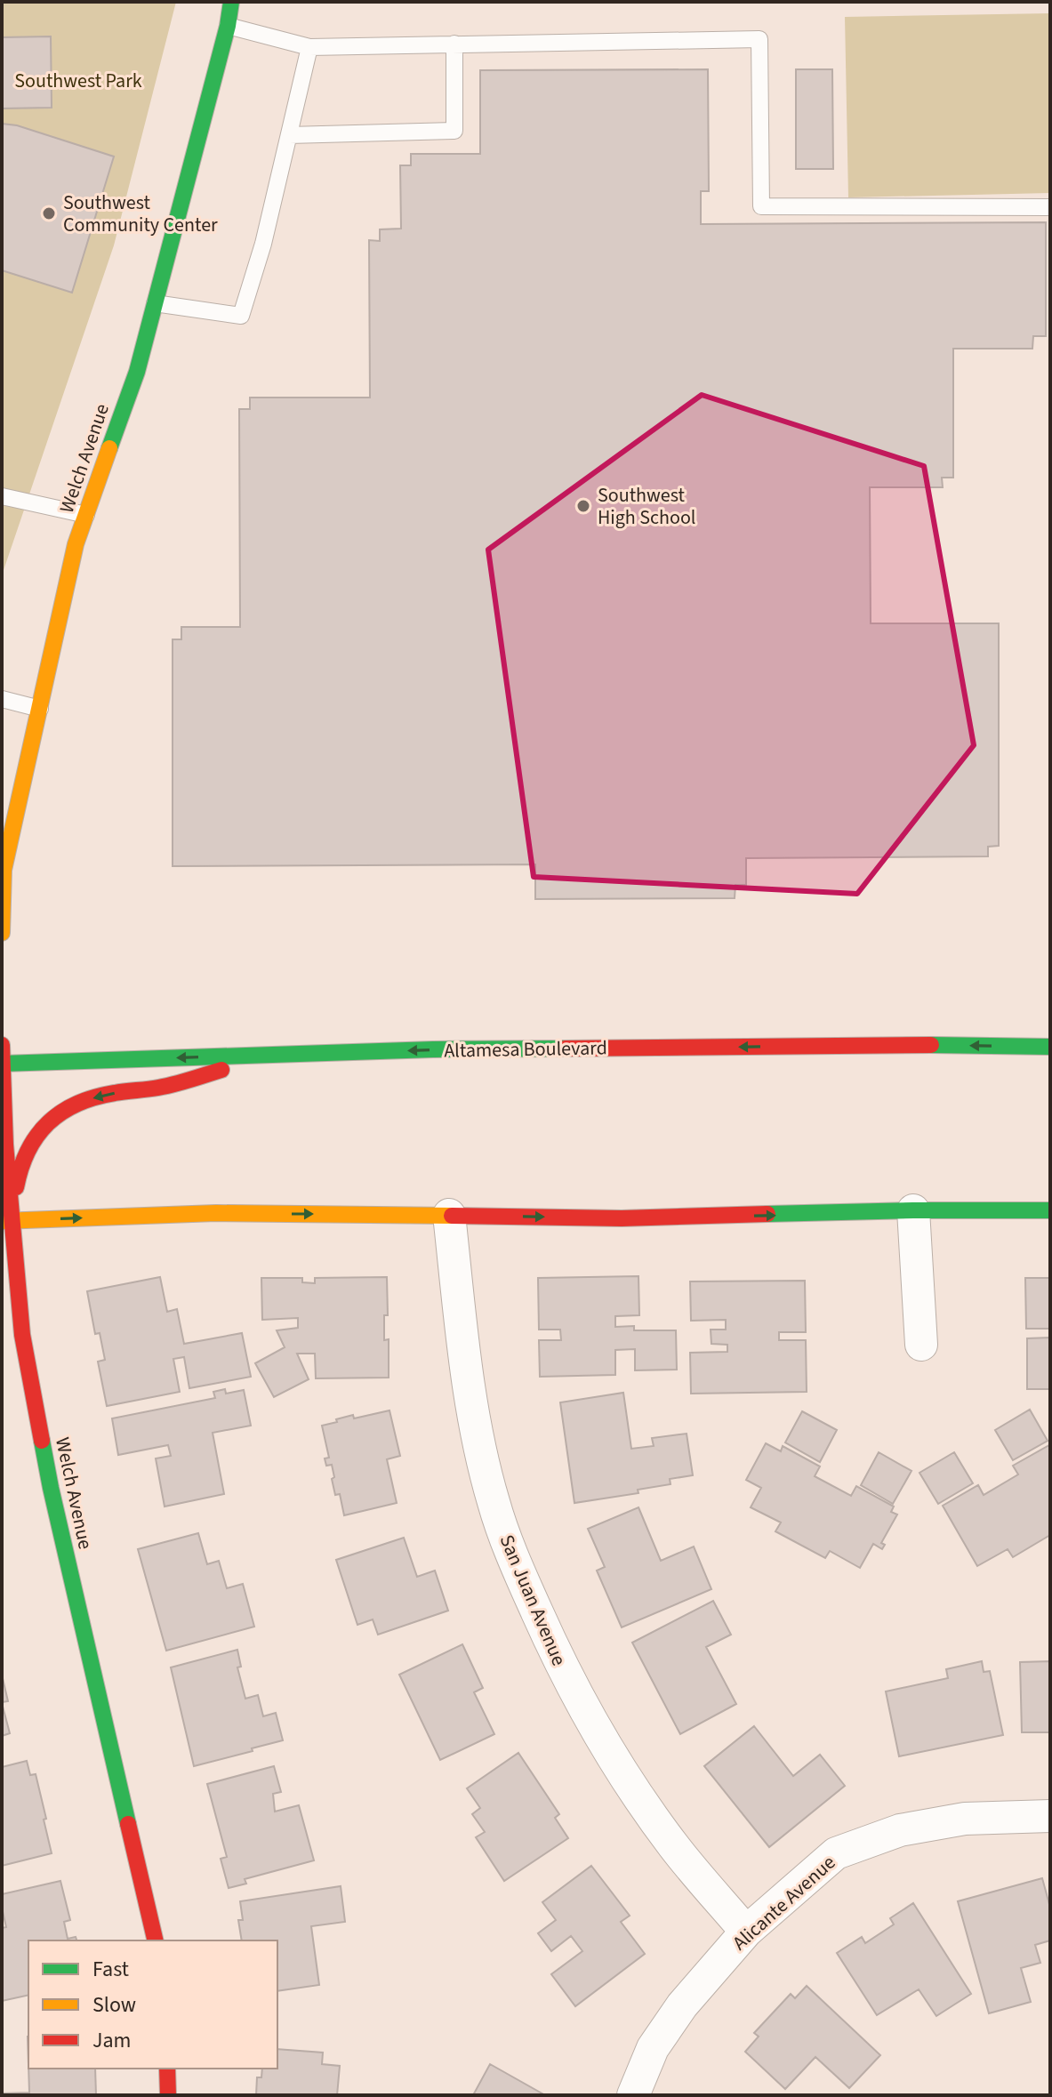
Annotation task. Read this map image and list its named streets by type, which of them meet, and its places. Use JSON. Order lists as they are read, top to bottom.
{
  "streets": {
    "main road": ["Welch Avenue", "Altamesa Boulevard"],
    "street": ["San Juan Avenue", "Alicante Avenue"]
  },
  "crossings": [
    ["Welch Avenue", "Altamesa Boulevard"],
    ["San Juan Avenue", "Alicante Avenue"]
  ],
  "one_way": ["Altamesa Boulevard"],
  "parks": ["Southwest Park"],
  "places": ["Southwest Community Center", "Southwest High School"],
  "legend": ["Fast", "Slow", "Jam"]
}
